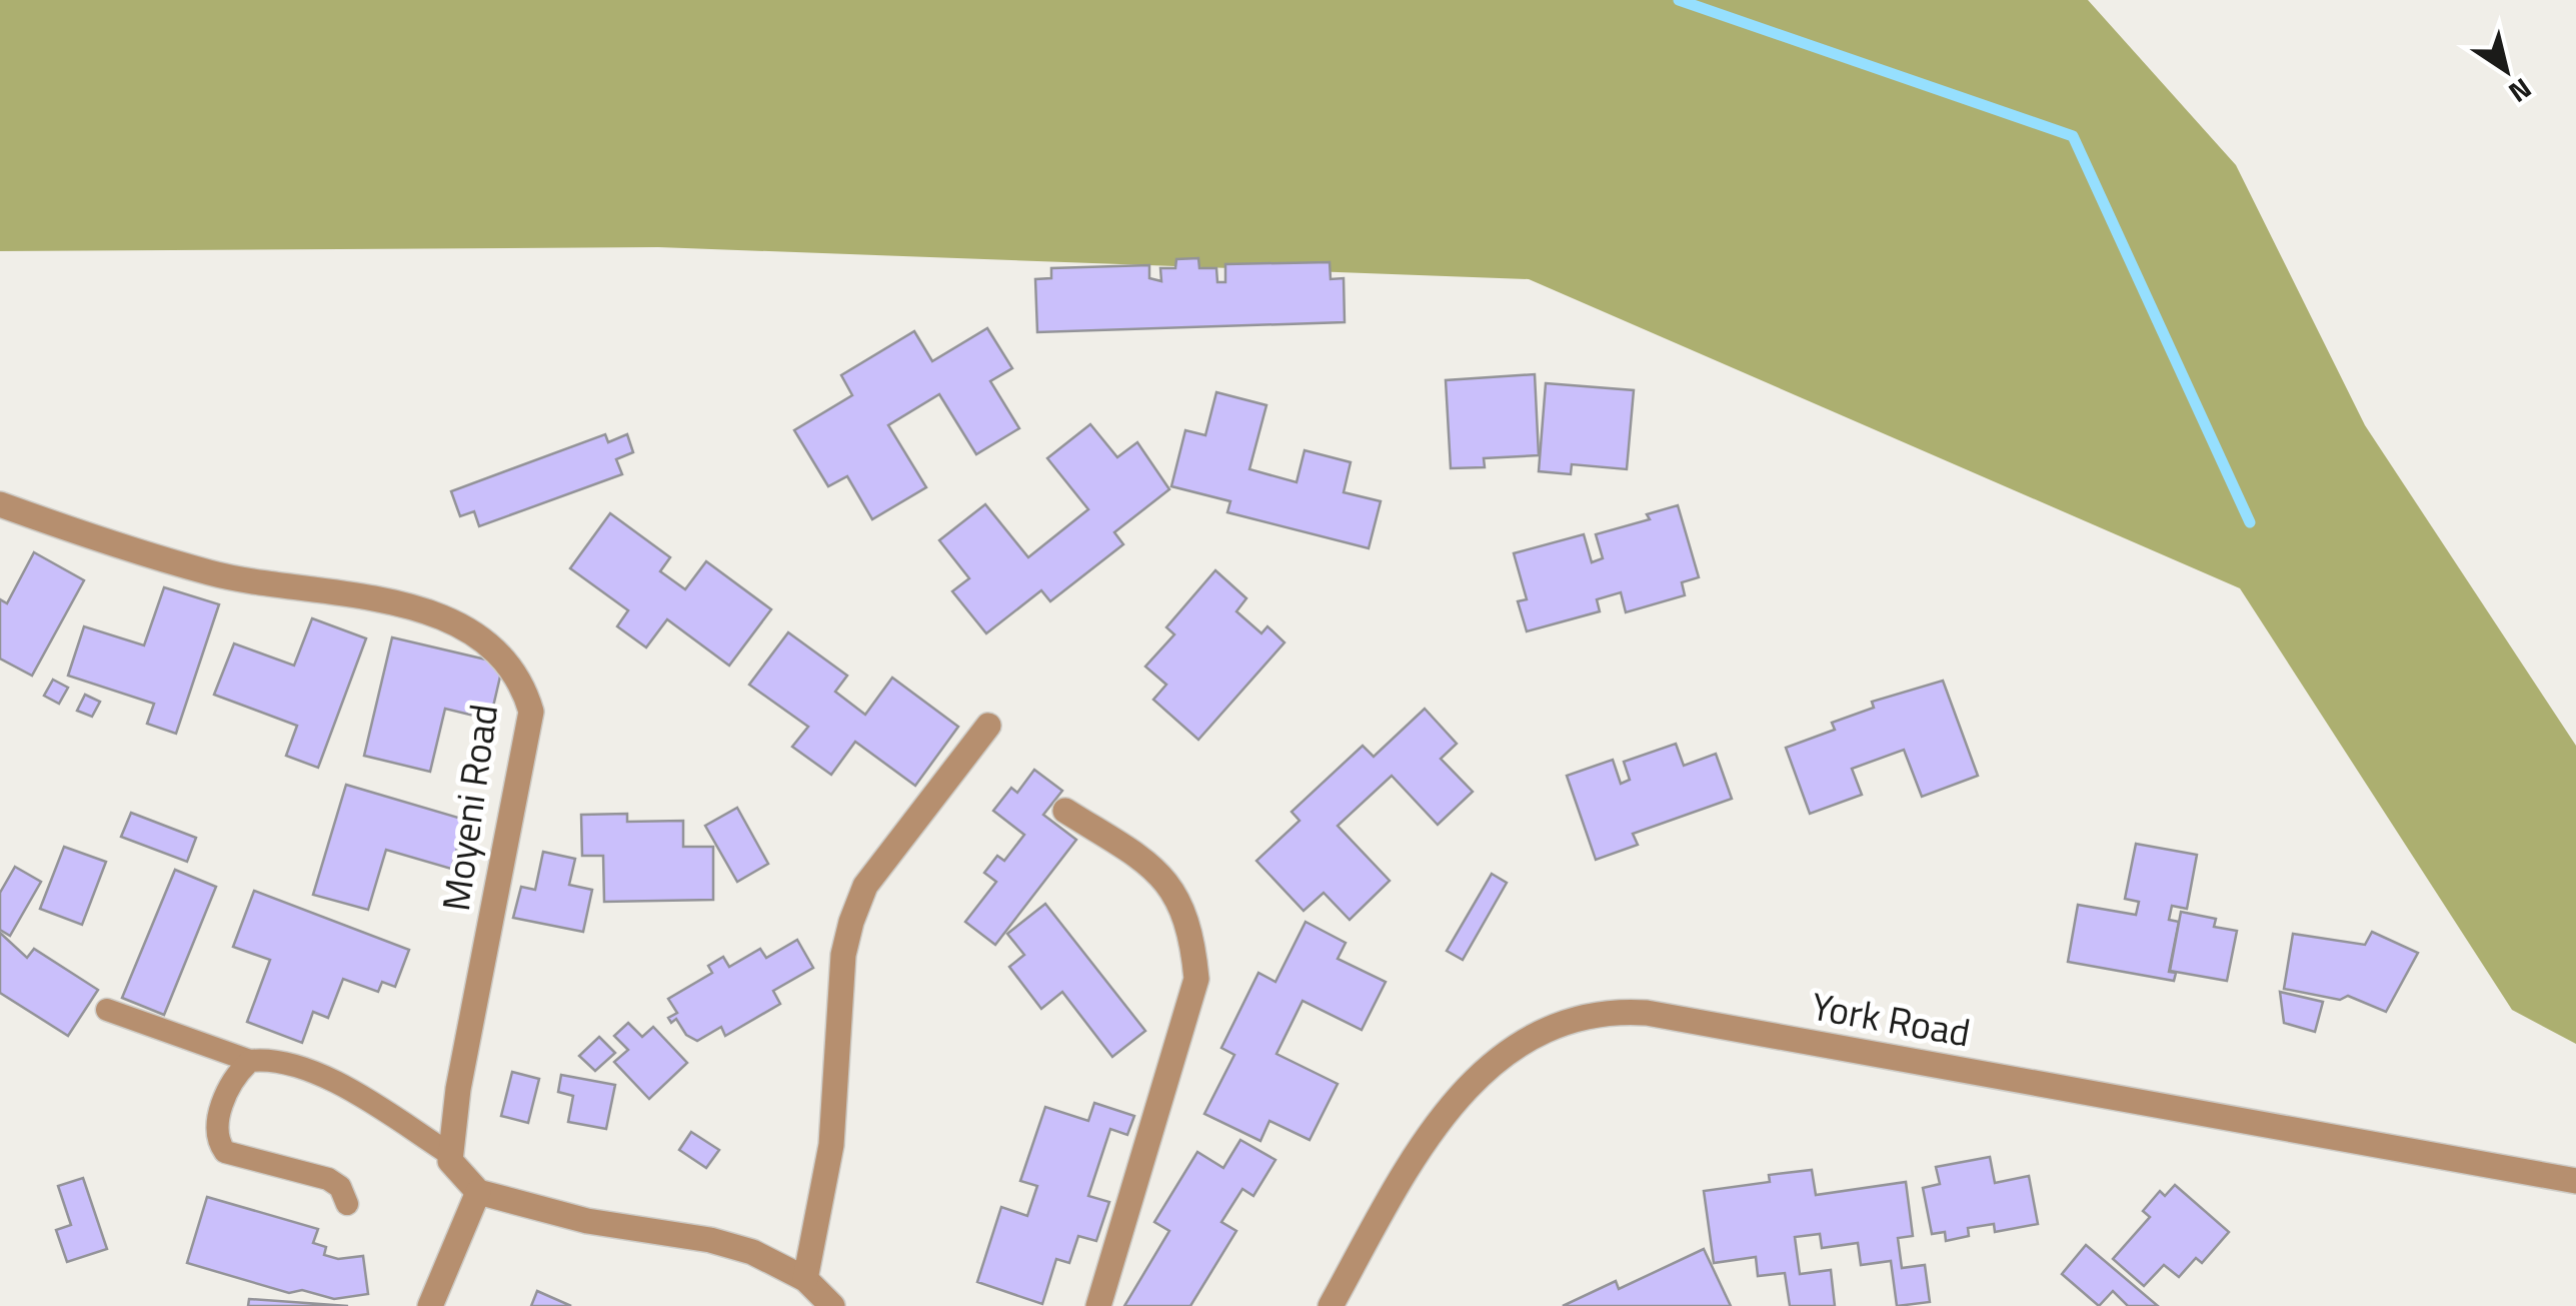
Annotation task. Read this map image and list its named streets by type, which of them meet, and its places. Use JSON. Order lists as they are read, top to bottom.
{
  "streets": {
    "street": ["Moyeni Road", "York Road"]
  },
  "north": "bottom right"
}
